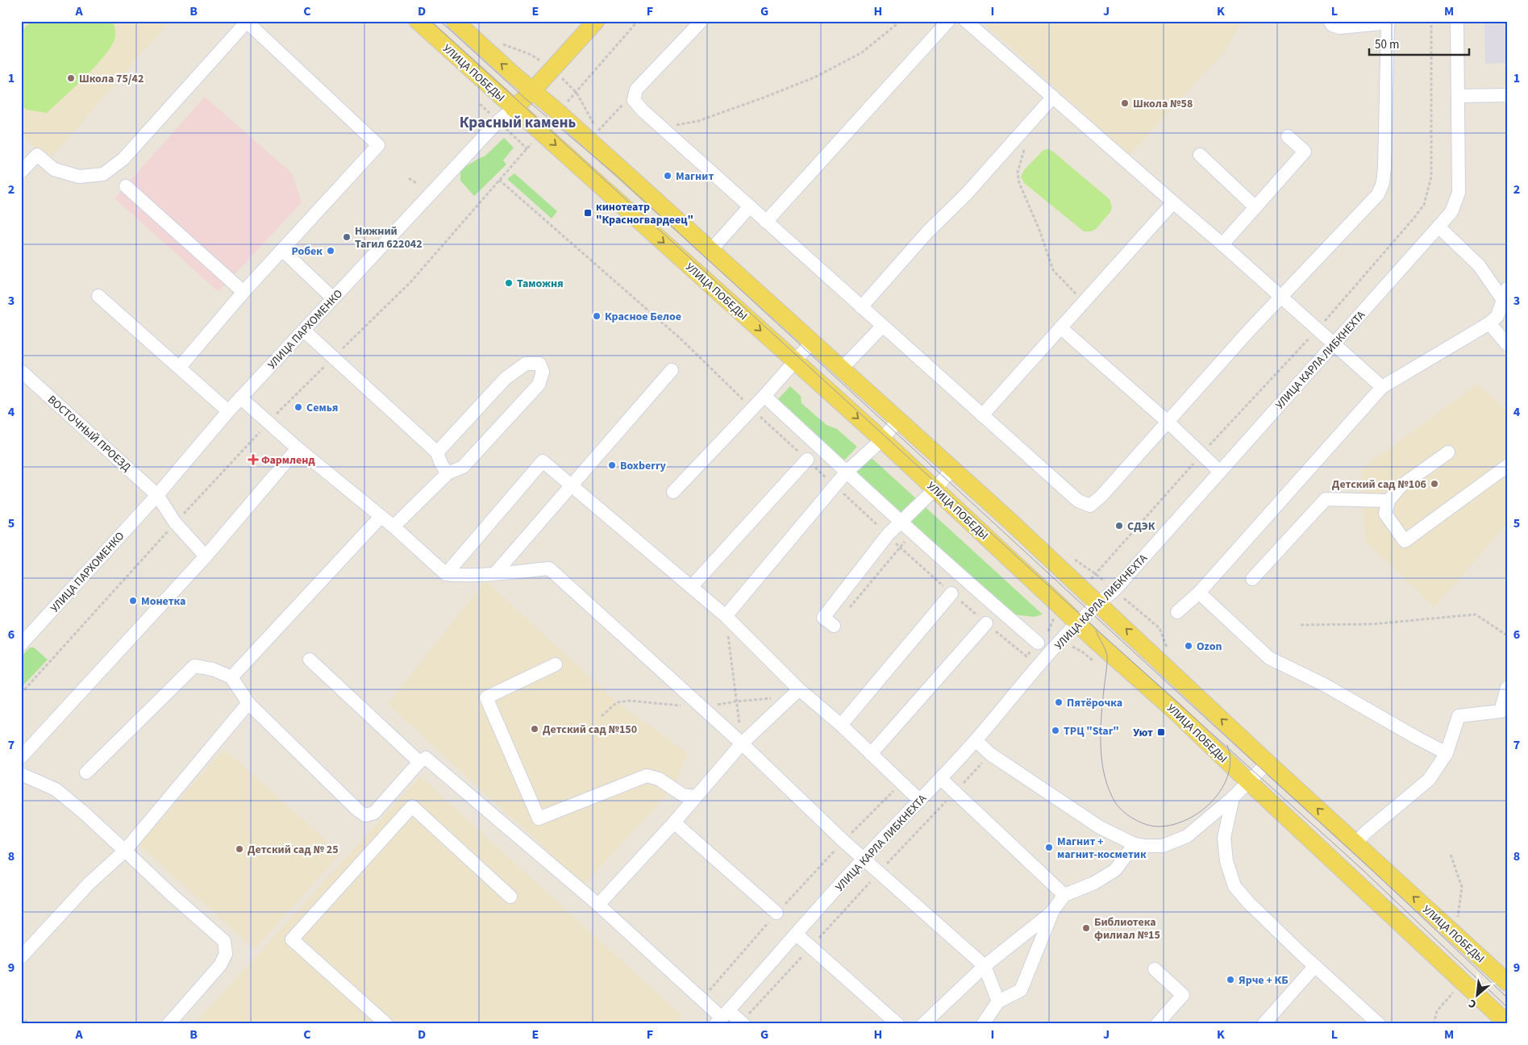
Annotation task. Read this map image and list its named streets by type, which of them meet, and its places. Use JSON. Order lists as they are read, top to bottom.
{
  "streets": {
    "main road": ["УЛИЦА ПОБЕДЫ", "УЛИЦА ПАРХОМЕНКО"],
    "street": ["УЛИЦА КАРЛА ЛИБКНЕХТА", "ВОСТОЧНЫЙ ПРОЕЗД"]
  },
  "crossings": [
    ["УЛИЦА ПОБЕДЫ", "УЛИЦА ПАРХОМЕНКО"],
    ["УЛИЦА ПОБЕДЫ", "УЛИЦА КАРЛА ЛИБКНЕХТА"],
    ["УЛИЦА ПАРХОМЕНКО", "ВОСТОЧНЫЙ ПРОЕЗД"]
  ],
  "districts": ["Красный камень"],
  "places": {
    "other": [
      "Школа 75/42",
      "Школа №58",
      "Магнит",
      "Нижний Тагил 622042",
      "Робек",
      "Таможня",
      "Красное Белое",
      "Семья",
      "Boxberry",
      "Детский сад №106",
      "СДЭК",
      "Монетка",
      "Ozon",
      "Пятёрочка",
      "Детский сад №150",
      "ТРЦ \"Star\"",
      "Магнит + магнит-косметик",
      "Детский сад № 25",
      "Библиотека филиал №15",
      "Ярче + КБ"
    ],
    "transit": ["кинотеатр \"Красногвардеец\"", "Уют"],
    "health": ["Фармленд"]
  },
  "scale_bar": "50 m",
  "north": "bottom left",
  "grid": {
    "columns": [
      "A",
      "B",
      "C",
      "D",
      "E",
      "F",
      "G",
      "H",
      "I",
      "J",
      "K",
      "L",
      "M"
    ],
    "rows": [
      "1",
      "2",
      "3",
      "4",
      "5",
      "6",
      "7",
      "8",
      "9"
    ]
  }
}
